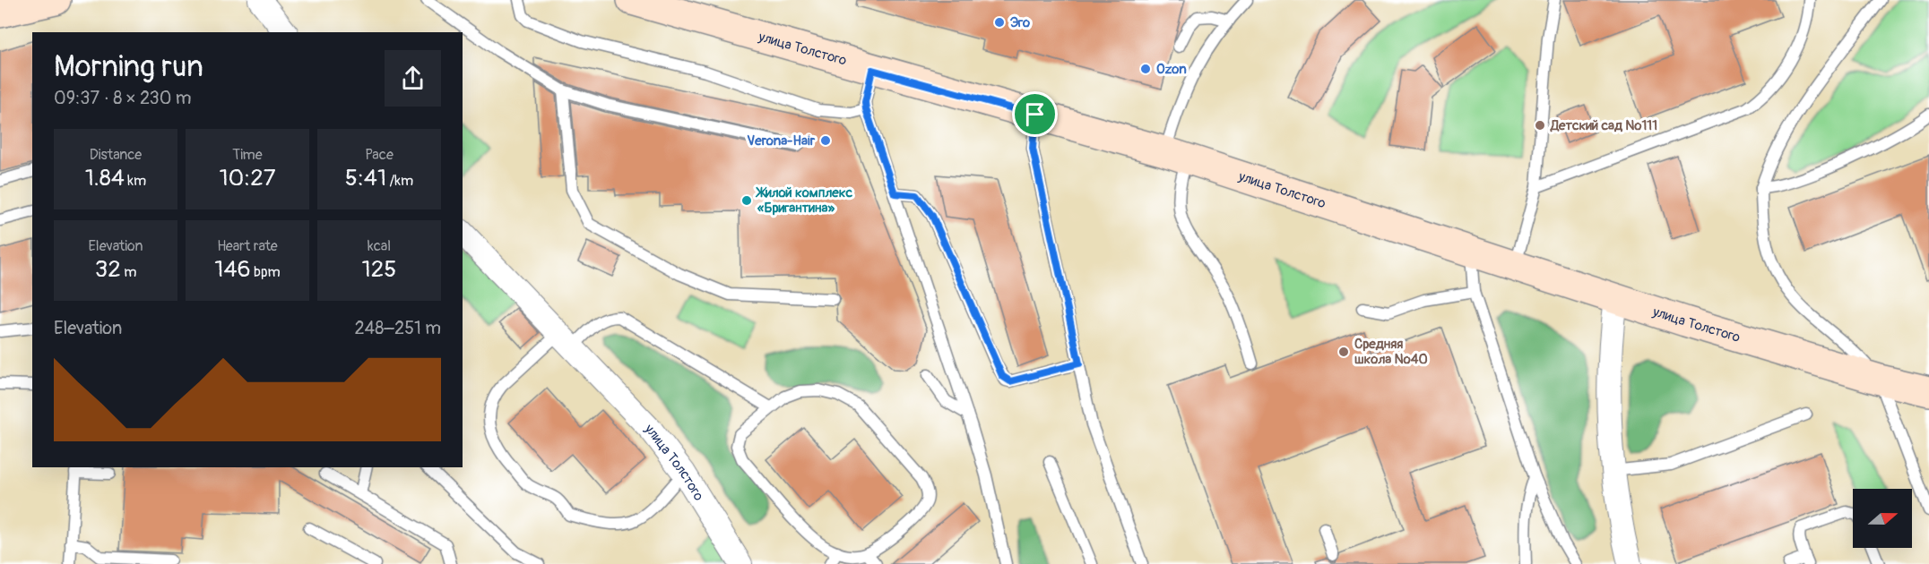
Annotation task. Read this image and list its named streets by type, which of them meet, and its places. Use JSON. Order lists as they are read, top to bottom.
{
  "streets": {
    "main road": ["улица Толстого"]
  },
  "places": [
    "Эго",
    "Ozon",
    "Детский сад №111",
    "Verona-Hair",
    "Жилой комплекс «Бригантина»",
    "Средняя школа №40"
  ],
  "north": "right",
  "page": {
    "heading": ["Morning run", "09:37 · 8 × 230 m"],
    "stats": [
      ["Distance", "1.84 km"],
      ["Time", "10:27"],
      ["Pace", "5:41 /km"],
      ["Elevation", "32 m"],
      ["Heart rate", "146 bpm"],
      ["kcal", "125"]
    ],
    "chart": ["Elevation", "248–251 m"]
  }
}
